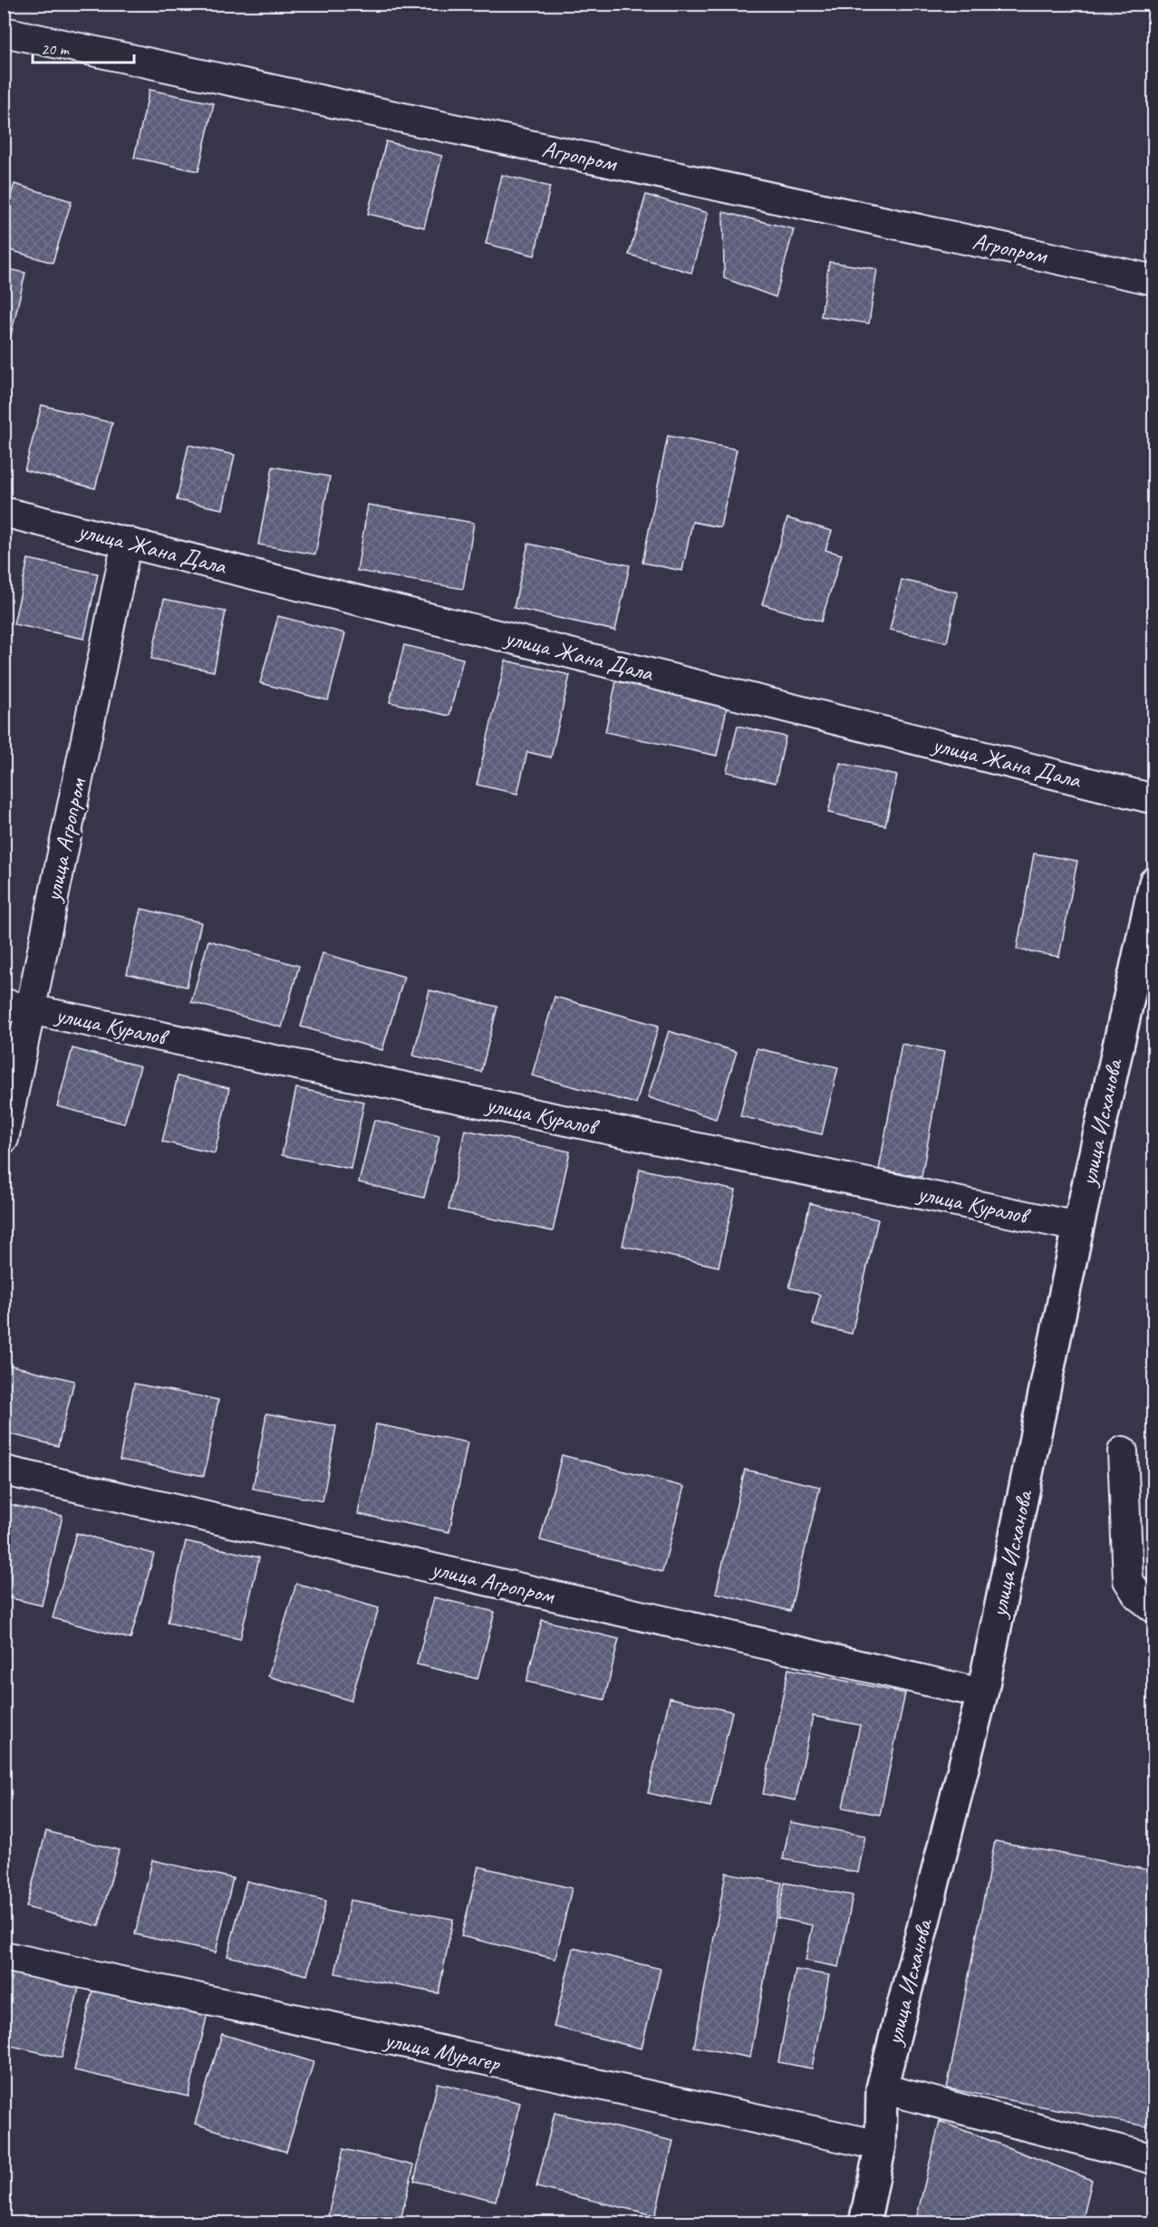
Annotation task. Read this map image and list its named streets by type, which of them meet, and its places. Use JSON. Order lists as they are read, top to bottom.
{
  "streets": {
    "main road": ["улица Исханова"],
    "street": [
      "Агропром",
      "улица Жана Дала",
      "улица Агропром",
      "улица Куралов",
      "улица Мурагер"
    ]
  },
  "crossings": [
    ["улица Жана Дала", "улица Агропром"],
    ["улица Агропром", "улица Куралов"],
    ["улица Агропром", "улица Исханова"],
    ["улица Куралов", "улица Исханова"],
    ["улица Исханова", "улица Мурагер"]
  ],
  "scale_bar": "20 m"
}
